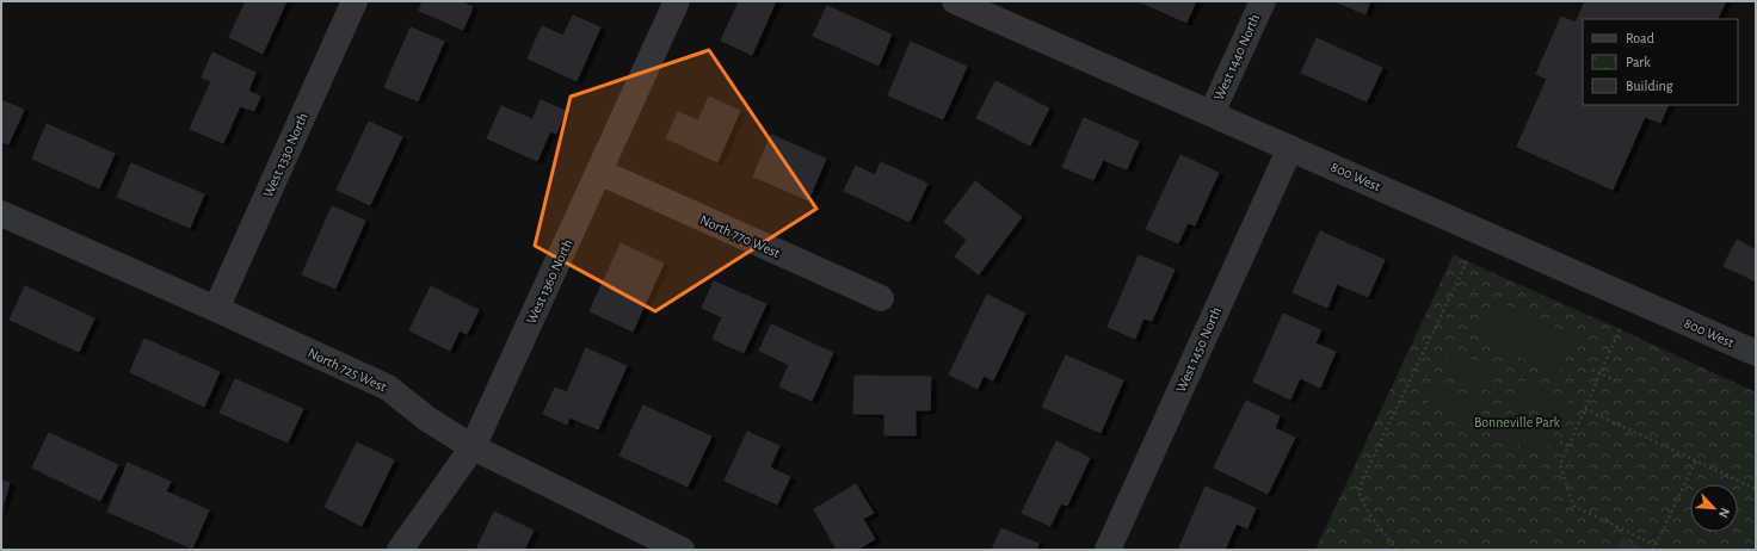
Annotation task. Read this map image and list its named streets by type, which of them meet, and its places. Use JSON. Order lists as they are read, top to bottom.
{
  "streets": {
    "street": [
      "West 1440 North",
      "West 1330 North",
      "800 West",
      "North 770 West",
      "West 1360 North",
      "West 1450 North",
      "North 725 West"
    ]
  },
  "crossings": [
    ["West 1440 North", "800 West"],
    ["West 1330 North", "North 725 West"],
    ["800 West", "West 1450 North"],
    ["North 770 West", "West 1360 North"],
    ["West 1360 North", "North 725 West"]
  ],
  "parks": ["Bonneville Park"],
  "legend": ["Road", "Park", "Building"],
  "north": "bottom right"
}
